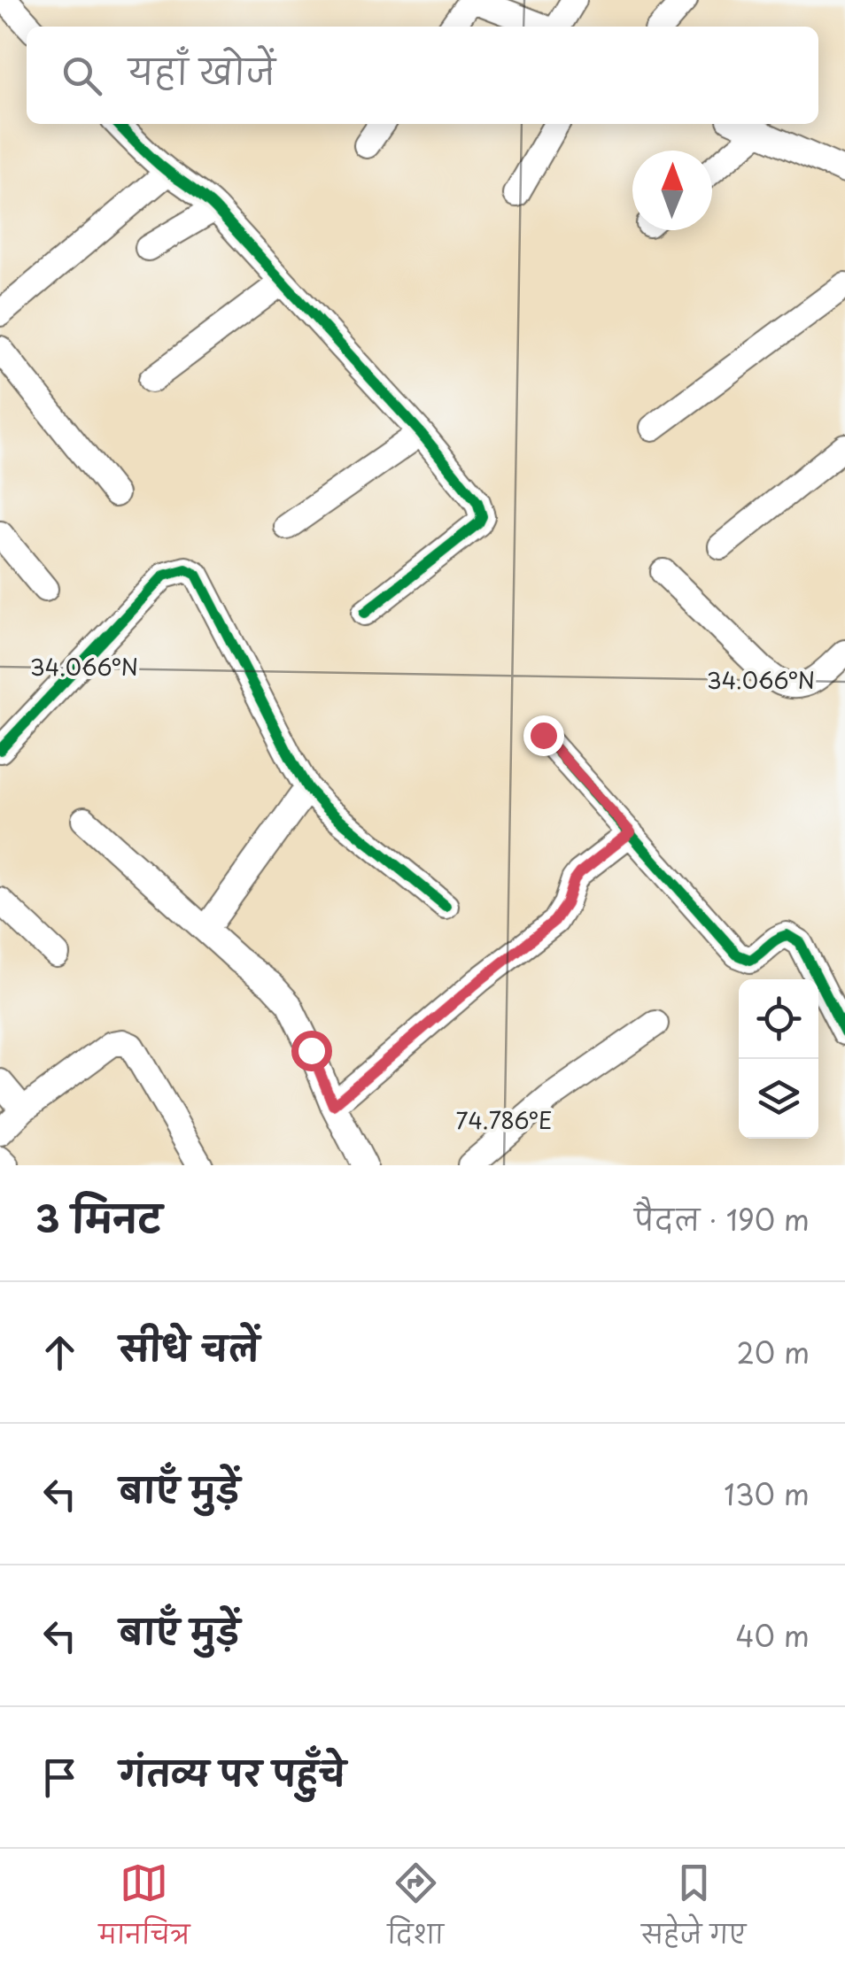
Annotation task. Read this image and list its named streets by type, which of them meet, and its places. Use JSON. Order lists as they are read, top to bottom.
{
  "north": "top",
  "page": {
    "search": "यहाँ खोजें",
    "heading": ["3 मिनट", "पैदल · 190 m"],
    "list": [
      ["सीधे चलें", "20 m"],
      ["बाएँ मुड़ें", "130 m"],
      ["बाएँ मुड़ें", "40 m"],
      "गंतव्य पर पहुँचे"
    ],
    "nav": ["मानचित्र", "दिशा", "सहेजे गए"]
  },
  "coordinates": ["34.066°N", "74.786°E"]
}
